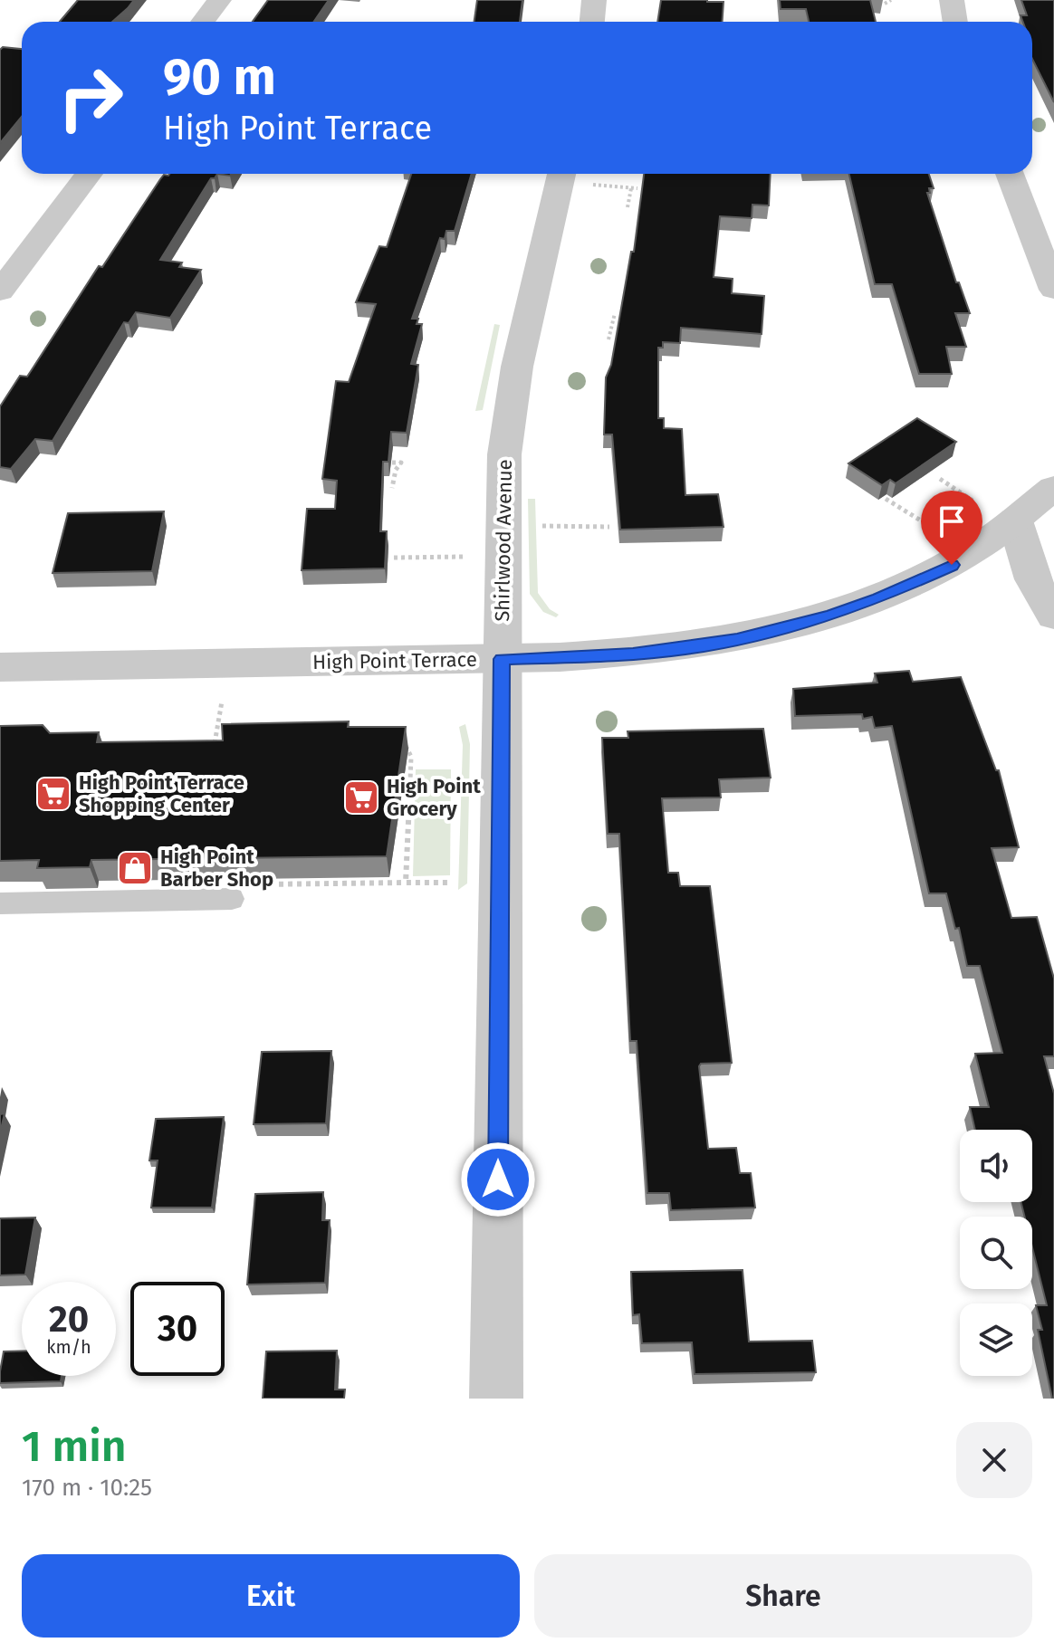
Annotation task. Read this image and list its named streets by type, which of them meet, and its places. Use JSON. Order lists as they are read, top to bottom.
{
  "streets": {
    "street": ["Shirlwood Avenue", "High Point Terrace"]
  },
  "crossings": [
    ["Shirlwood Avenue", "High Point Terrace"]
  ],
  "places": {
    "supermarket": ["High Point Terrace Shopping Center", "High Point Grocery"],
    "shop": ["High Point Barber Shop"]
  },
  "page": {
    "turn": ["90 m", "High Point Terrace"],
    "speed": "20 km/h",
    "limit": "30",
    "heading": ["1 min", "170 m · 10:25"],
    "buttons": ["Exit", "Share"]
  }
}
